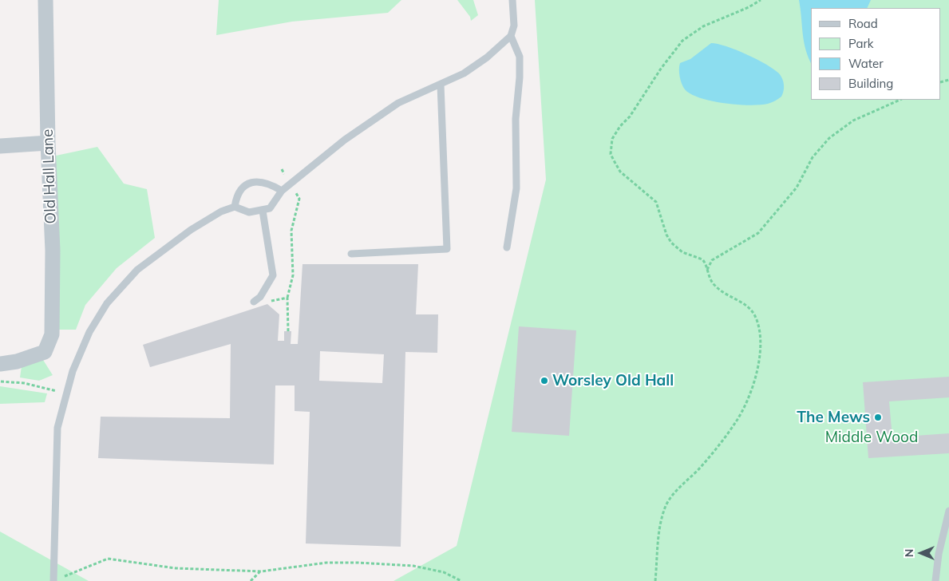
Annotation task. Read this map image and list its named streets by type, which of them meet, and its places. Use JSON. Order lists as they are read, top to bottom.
{
  "streets": {
    "street": ["Old Hall Lane"]
  },
  "parks": ["Middle Wood"],
  "places": ["Worsley Old Hall", "The Mews"],
  "legend": [
    "Road",
    "Park",
    "Water",
    "Building"
  ],
  "north": "left"
}
